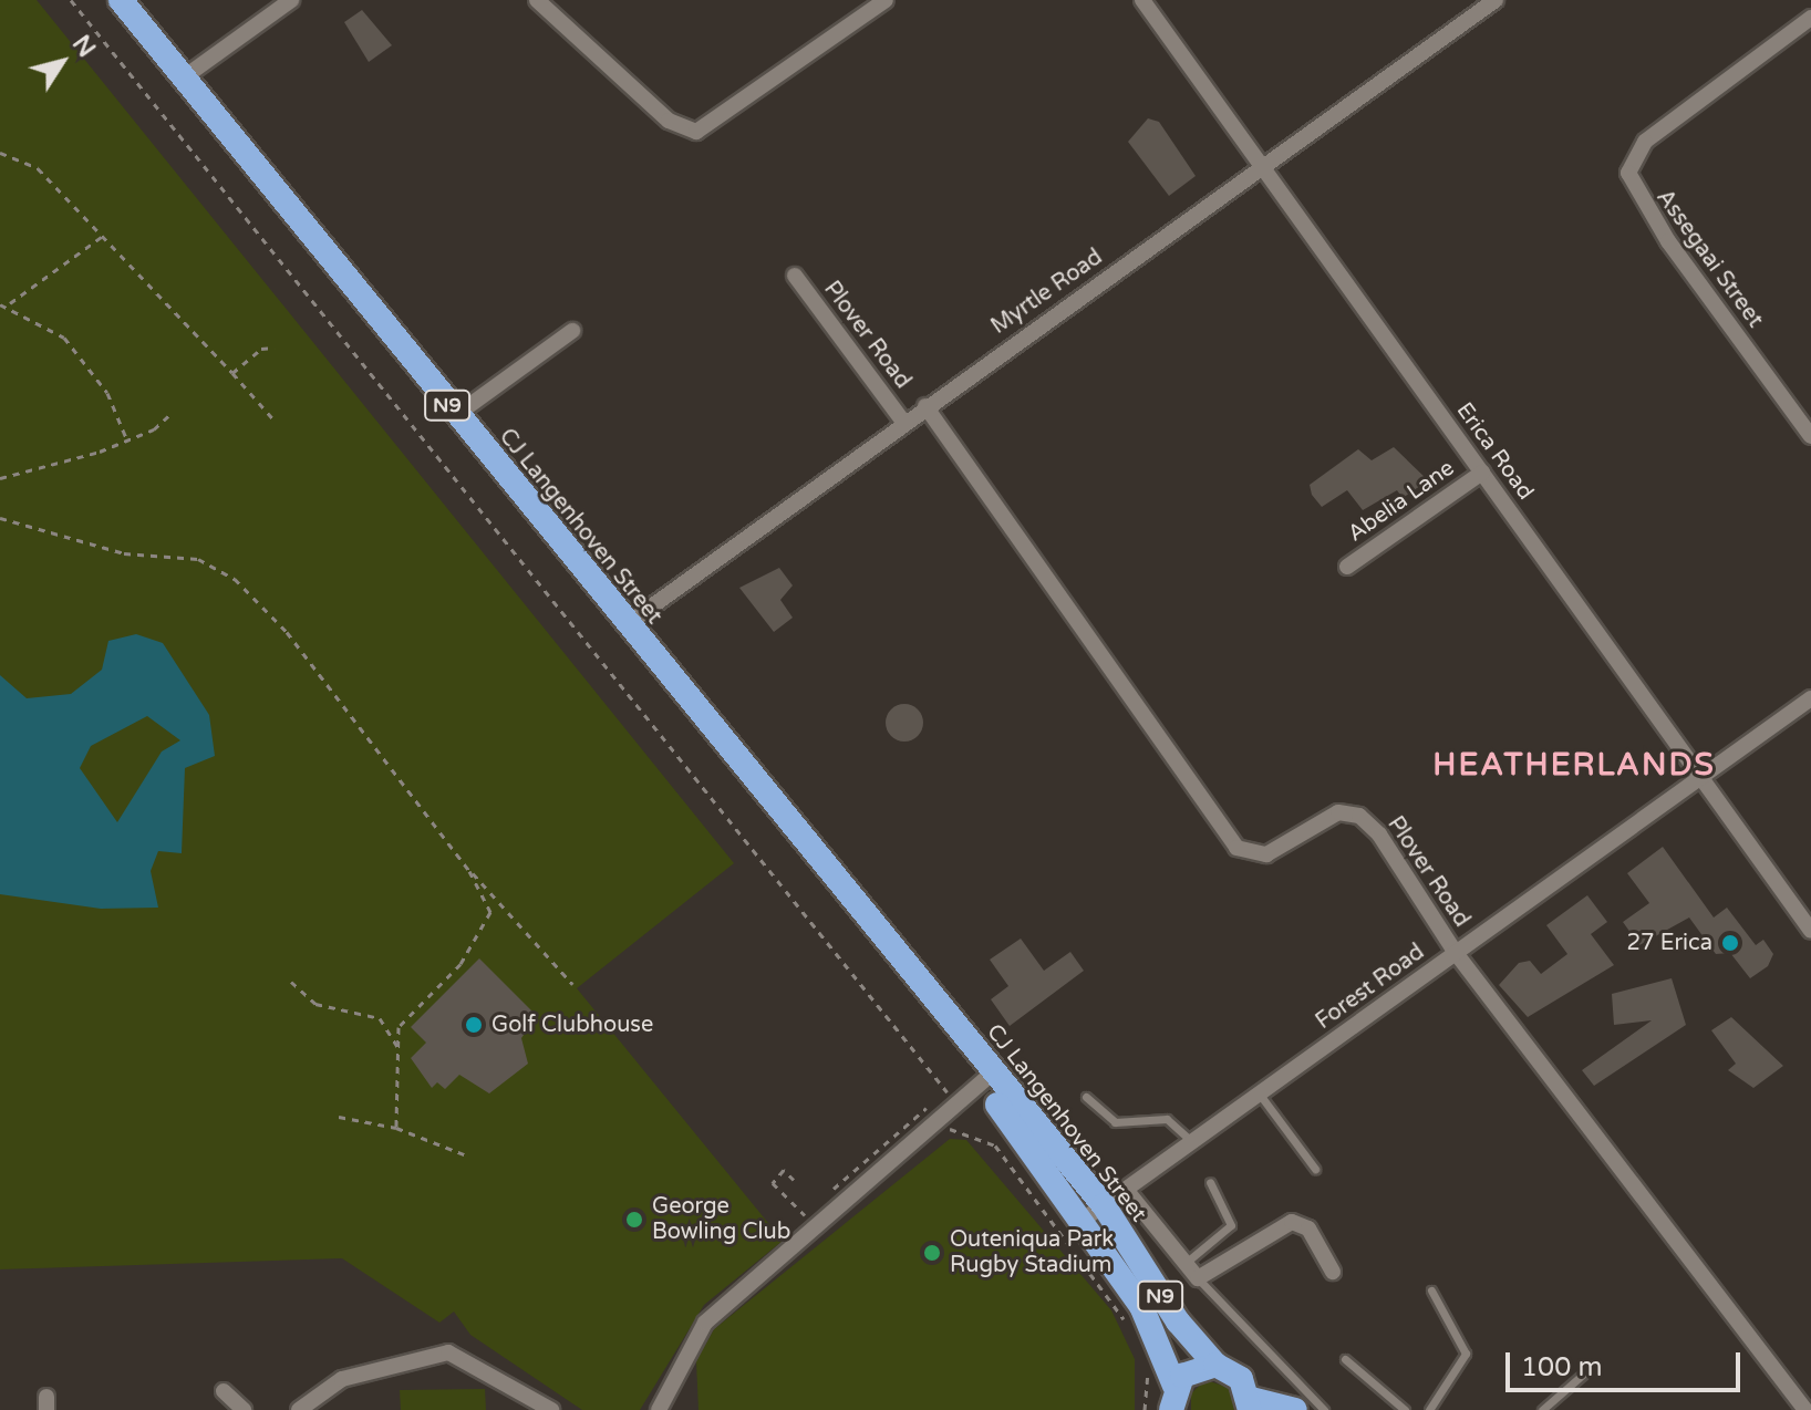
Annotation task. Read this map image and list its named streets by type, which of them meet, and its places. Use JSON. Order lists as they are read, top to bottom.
{
  "streets": {
    "highway": ["N9", "CJ Langenhoven Street"],
    "street": [
      "Assegaai Street",
      "Myrtle Road",
      "Plover Road",
      "Erica Road",
      "Abelia Lane",
      "Forest Road"
    ]
  },
  "crossings": [
    ["Myrtle Road", "Plover Road"],
    ["Myrtle Road", "Erica Road"],
    ["Myrtle Road", "CJ Langenhoven Street"],
    ["Plover Road", "Forest Road"],
    ["N9", "CJ Langenhoven Street"],
    ["Erica Road", "Abelia Lane"],
    ["Erica Road", "Forest Road"],
    ["CJ Langenhoven Street", "Forest Road"]
  ],
  "districts": ["HEATHERLANDS"],
  "places": [
    "27 Erica",
    "Golf Clubhouse",
    "George Bowling Club",
    "Outeniqua Park Rugby Stadium"
  ],
  "scale_bar": "100 m",
  "north": "top right"
}
